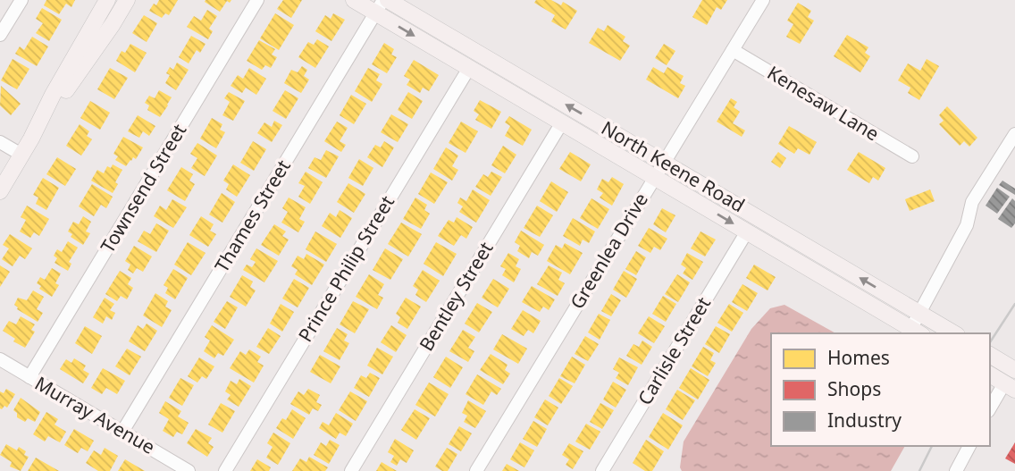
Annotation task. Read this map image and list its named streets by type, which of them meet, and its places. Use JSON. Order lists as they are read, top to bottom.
{
  "streets": {
    "main road": ["North Keene Road"],
    "street": [
      "Kenesaw Lane",
      "Townsend Street",
      "Thames Street",
      "Greenlea Drive",
      "Prince Philip Street",
      "Bentley Street",
      "Carlisle Street",
      "Murray Avenue"
    ]
  },
  "crossings": [
    ["Kenesaw Lane", "Greenlea Drive"],
    ["North Keene Road", "Thames Street"],
    ["North Keene Road", "Greenlea Drive"],
    ["North Keene Road", "Prince Philip Street"],
    ["North Keene Road", "Bentley Street"],
    ["North Keene Road", "Carlisle Street"],
    ["Townsend Street", "Murray Avenue"],
    ["Thames Street", "Murray Avenue"]
  ],
  "legend": ["Homes", "Shops", "Industry"]
}
